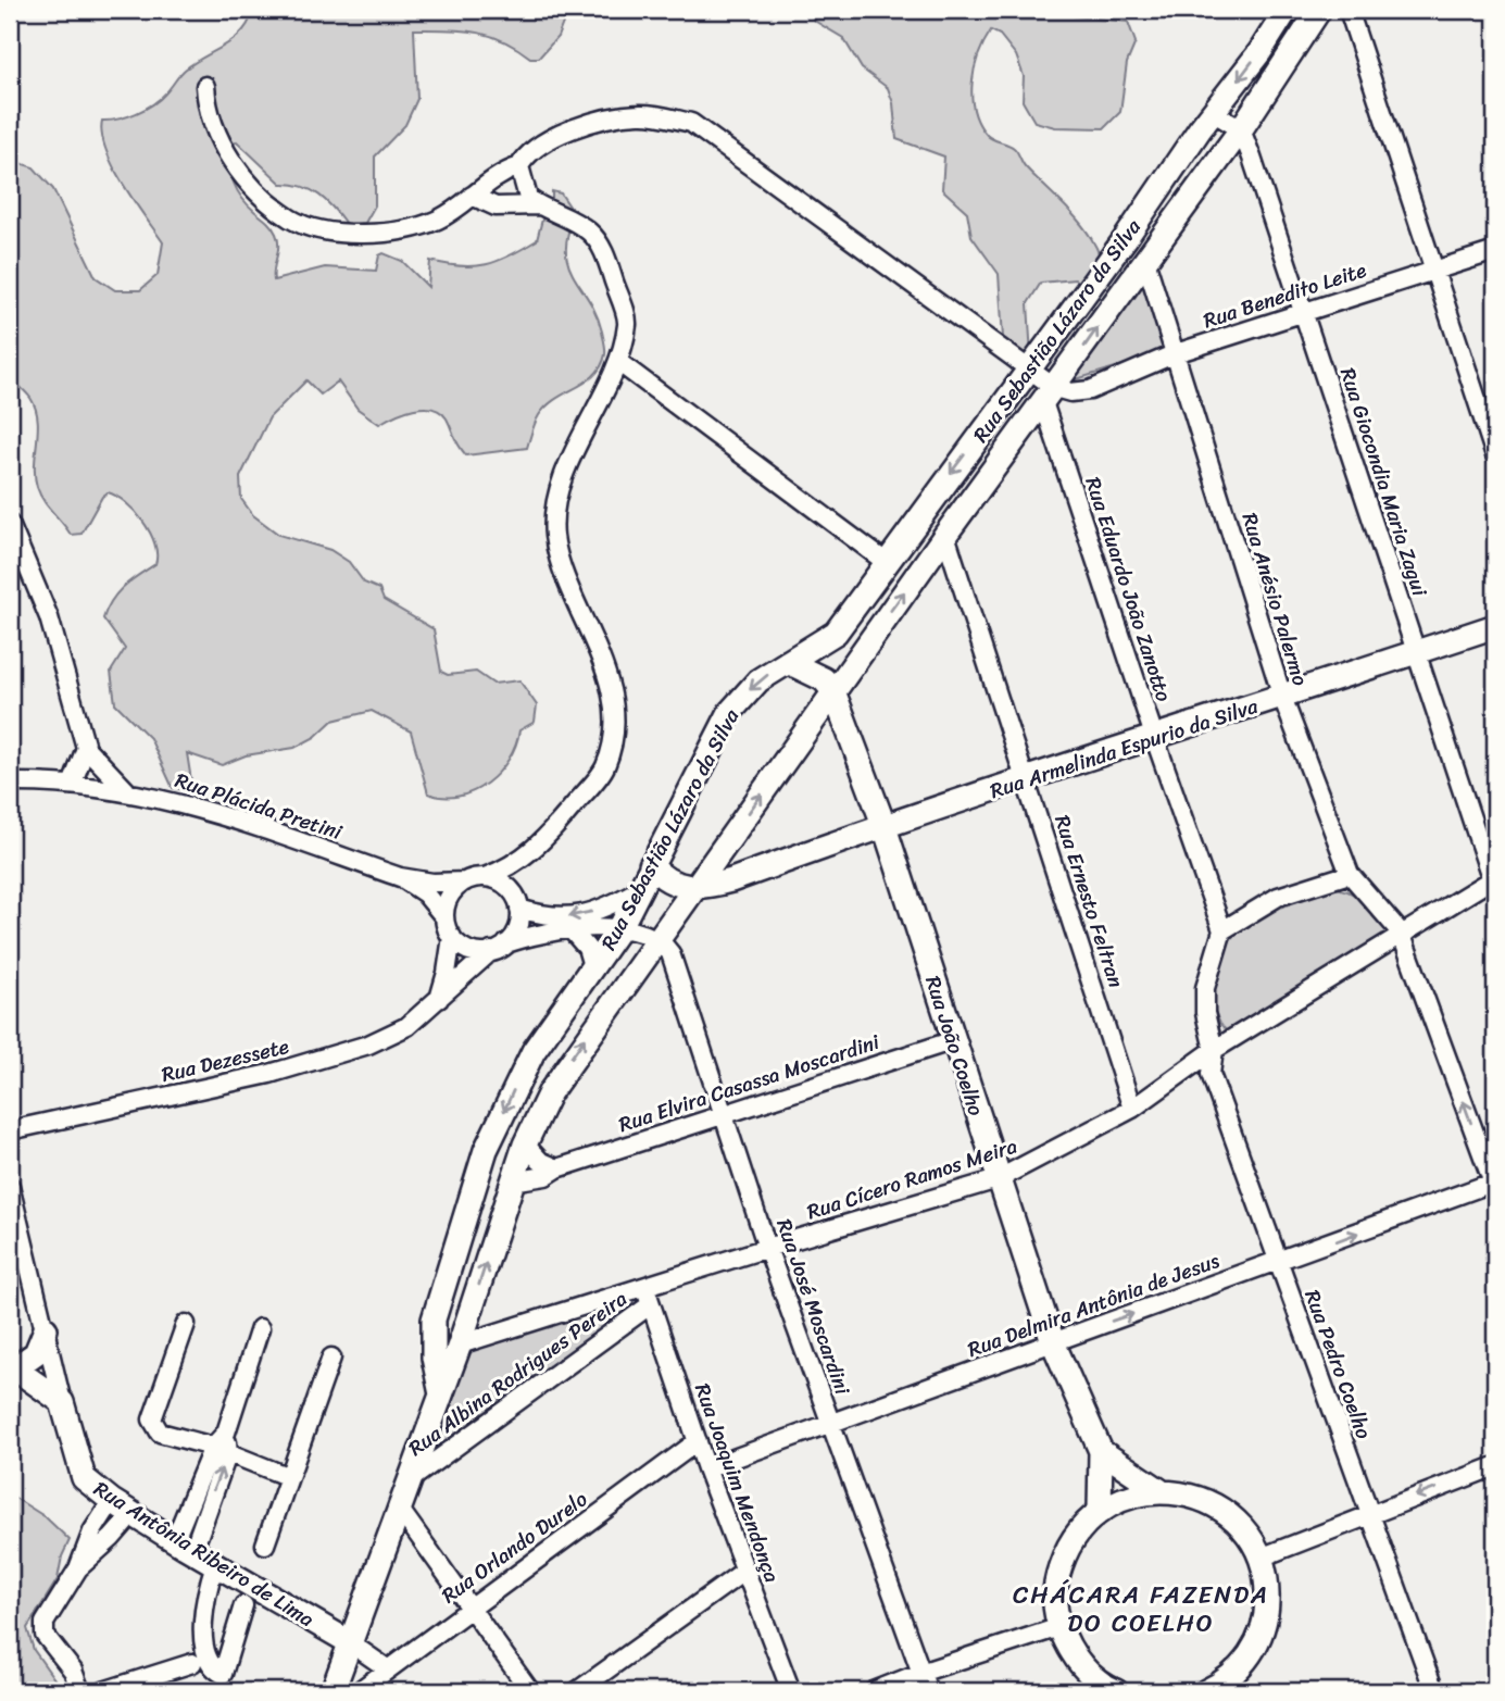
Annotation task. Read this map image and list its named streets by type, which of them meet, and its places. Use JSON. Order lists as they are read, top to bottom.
{
  "streets": {
    "street": [
      "Rua Benedito Leite",
      "Rua Sebastião Lázaro da Silva",
      "Rua Giocondia Maria Zagui",
      "Rua Eduardo João Zanotto",
      "Rua Anésio Palermo",
      "Rua Armelinda Espurio da Silva",
      "Rua Plácida Pretini",
      "Rua Ernesto Feltran",
      "Rua João Coelho",
      "Rua Dezessete",
      "Rua Elvira Casassa Moscardini",
      "Rua Cícero Ramos Meira",
      "Rua Delmira Antônia de Jesus",
      "Rua José Moscardini",
      "Rua Pedro Coelho",
      "Rua Albina Rodrigues Pereira",
      "Rua Joaquim Mendonça",
      "Rua Orlando Durelo",
      "Rua Antônia Ribeiro de Lima"
    ]
  },
  "crossings": [
    ["Rua Benedito Leite", "Rua Sebastião Lázaro da Silva"],
    ["Rua Benedito Leite", "Rua Giocondia Maria Zagui"],
    ["Rua Benedito Leite", "Rua Eduardo João Zanotto"],
    ["Rua Benedito Leite", "Rua Anésio Palermo"],
    ["Rua Sebastião Lázaro da Silva", "Rua Giocondia Maria Zagui"],
    ["Rua Sebastião Lázaro da Silva", "Rua Eduardo João Zanotto"],
    ["Rua Sebastião Lázaro da Silva", "Rua Anésio Palermo"],
    ["Rua Sebastião Lázaro da Silva", "Rua Armelinda Espurio da Silva"],
    ["Rua Sebastião Lázaro da Silva", "Rua Ernesto Feltran"],
    ["Rua Sebastião Lázaro da Silva", "Rua João Coelho"],
    ["Rua Sebastião Lázaro da Silva", "Rua Elvira Casassa Moscardini"],
    ["Rua Sebastião Lázaro da Silva", "Rua Cícero Ramos Meira"],
    ["Rua Sebastião Lázaro da Silva", "Rua José Moscardini"],
    ["Rua Sebastião Lázaro da Silva", "Rua Albina Rodrigues Pereira"],
    ["Rua Sebastião Lázaro da Silva", "Rua Antônia Ribeiro de Lima"],
    ["Rua Giocondia Maria Zagui", "Rua Armelinda Espurio da Silva"],
    ["Rua Giocondia Maria Zagui", "Rua Cícero Ramos Meira"],
    ["Rua Eduardo João Zanotto", "Rua Armelinda Espurio da Silva"],
    ["Rua Anésio Palermo", "Rua Armelinda Espurio da Silva"],
    ["Rua Anésio Palermo", "Rua Cícero Ramos Meira"],
    ["Rua Armelinda Espurio da Silva", "Rua Ernesto Feltran"],
    ["Rua Armelinda Espurio da Silva", "Rua João Coelho"],
    ["Rua Plácida Pretini", "Rua Dezessete"],
    ["Rua Ernesto Feltran", "Rua Cícero Ramos Meira"],
    ["Rua João Coelho", "Rua Elvira Casassa Moscardini"],
    ["Rua João Coelho", "Rua Cícero Ramos Meira"],
    ["Rua João Coelho", "Rua Delmira Antônia de Jesus"],
    ["Rua Elvira Casassa Moscardini", "Rua José Moscardini"],
    ["Rua Cícero Ramos Meira", "Rua José Moscardini"],
    ["Rua Cícero Ramos Meira", "Rua Pedro Coelho"],
    ["Rua Cícero Ramos Meira", "Rua Albina Rodrigues Pereira"],
    ["Rua Cícero Ramos Meira", "Rua Joaquim Mendonça"],
    ["Rua Delmira Antônia de Jesus", "Rua José Moscardini"],
    ["Rua Delmira Antônia de Jesus", "Rua Pedro Coelho"],
    ["Rua Delmira Antônia de Jesus", "Rua Joaquim Mendonça"],
    ["Rua Albina Rodrigues Pereira", "Rua Joaquim Mendonça"],
    ["Rua Joaquim Mendonça", "Rua Orlando Durelo"],
    ["Rua Orlando Durelo", "Rua Antônia Ribeiro de Lima"]
  ],
  "one_way": ["Rua Delmira Antônia de Jesus"],
  "districts": ["CHÁCARA FAZENDA DO COELHO"]
}
